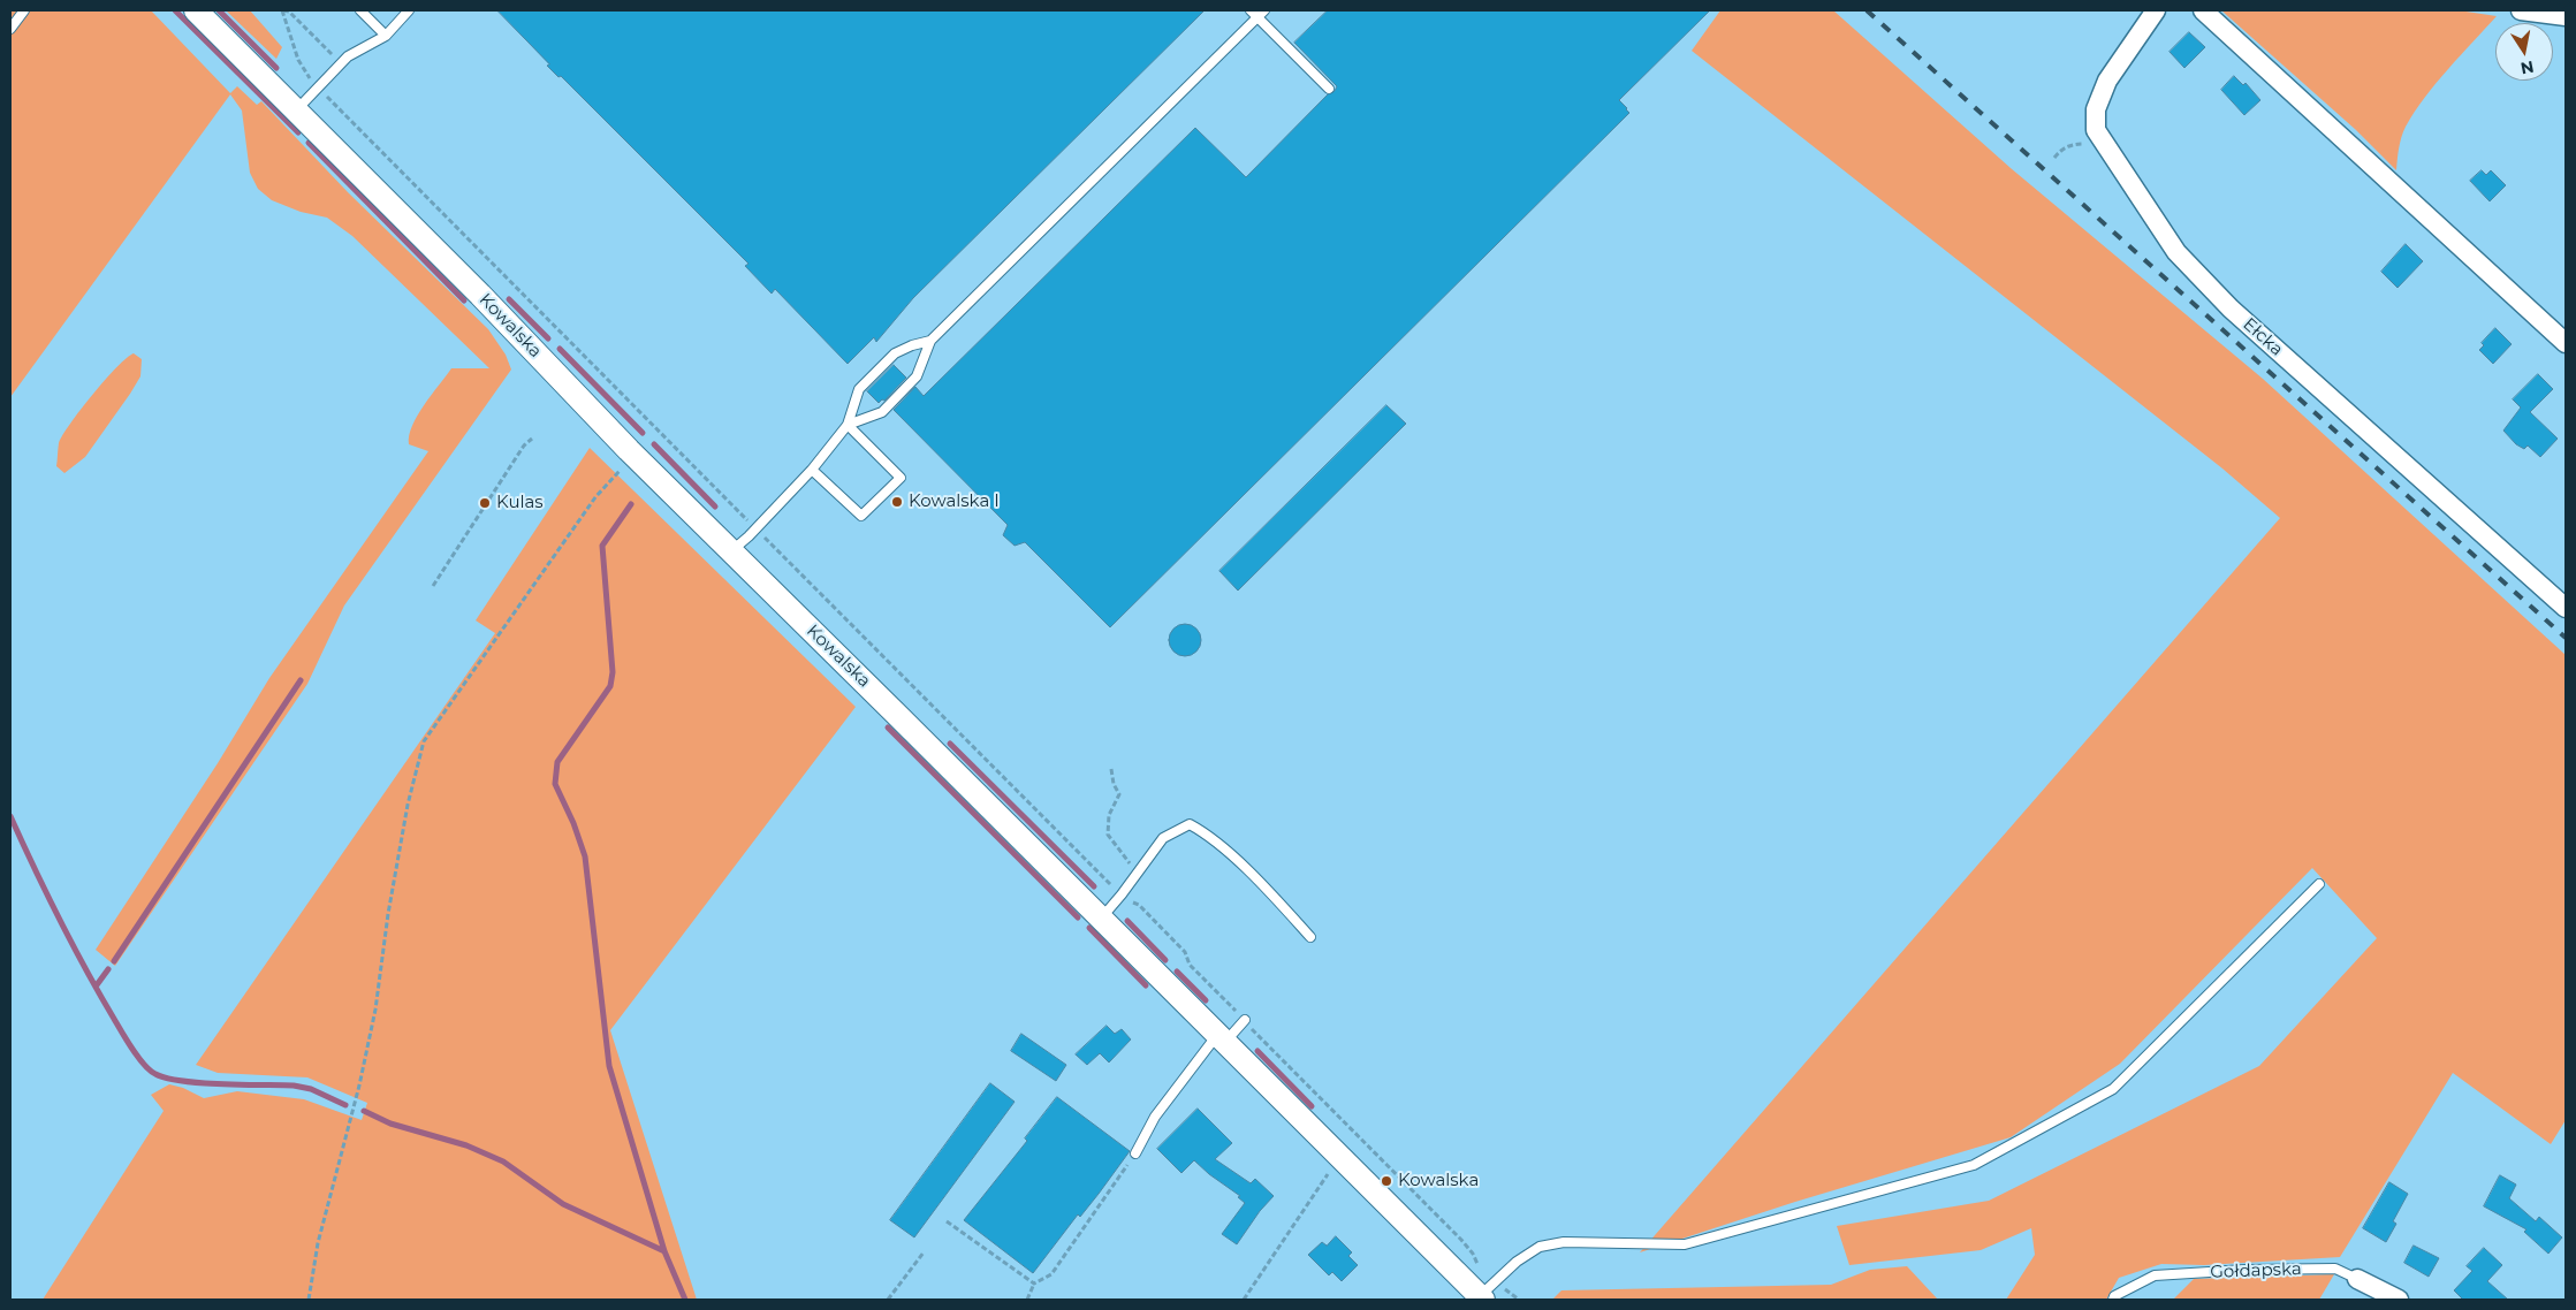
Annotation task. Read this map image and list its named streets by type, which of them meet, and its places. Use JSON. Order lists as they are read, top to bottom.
{
  "streets": {
    "street": ["Kowalska", "Ełcka", "Gołdapska"]
  },
  "places": ["Kowalska I", "Kulas", "Kowalska"],
  "north": "bottom"
}
